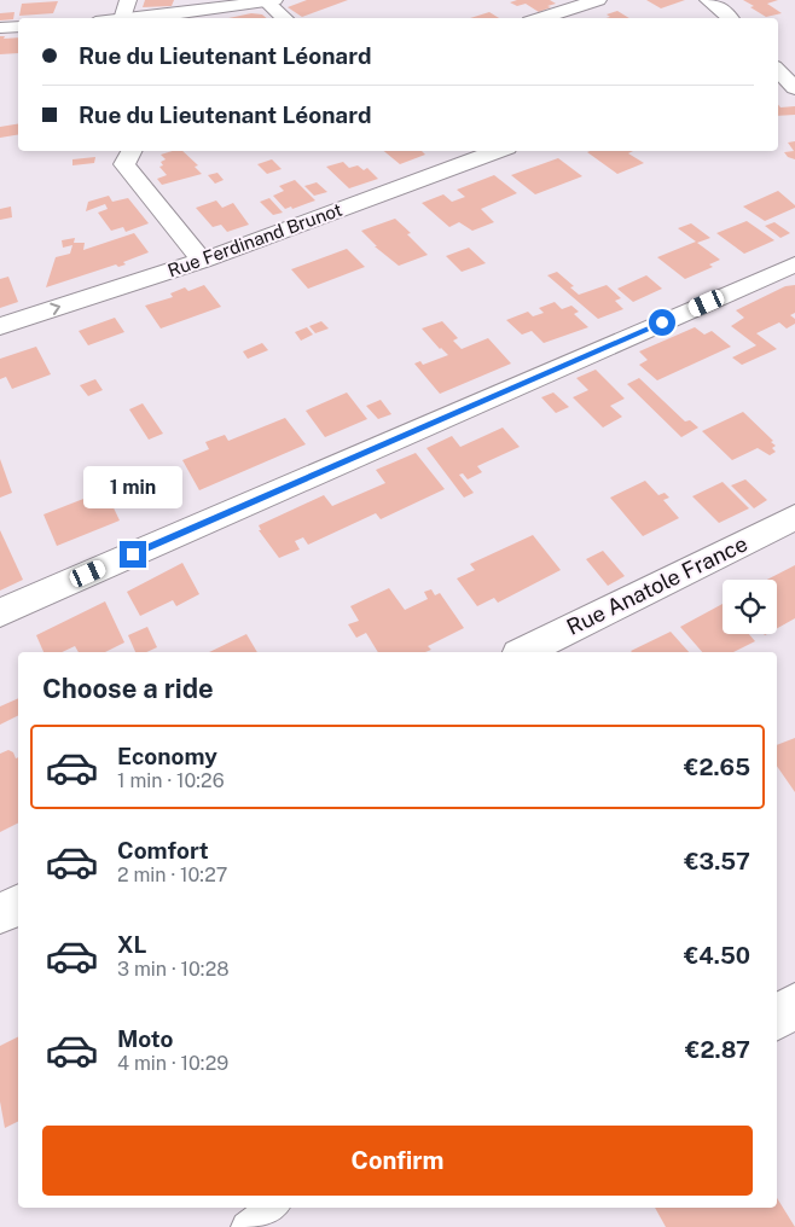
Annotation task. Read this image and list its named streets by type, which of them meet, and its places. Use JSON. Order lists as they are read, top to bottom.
{
  "streets": {
    "street": ["Rue Ferdinand Brunot", "Rue Anatole France"]
  },
  "page": {
    "banner": ["Rue du Lieutenant Léonard", "Rue du Lieutenant Léonard"],
    "bubble": "1 min",
    "heading": "Choose a ride",
    "list": [
      {
        "name": "Economy",
        "note": "1 min · 10:26",
        "value": "€2.65"
      },
      {
        "name": "Comfort",
        "note": "2 min · 10:27",
        "value": "€3.57"
      },
      {
        "name": "XL",
        "note": "3 min · 10:28",
        "value": "€4.50"
      },
      {
        "name": "Moto",
        "note": "4 min · 10:29",
        "value": "€2.87"
      }
    ],
    "buttons": "Confirm"
  }
}
